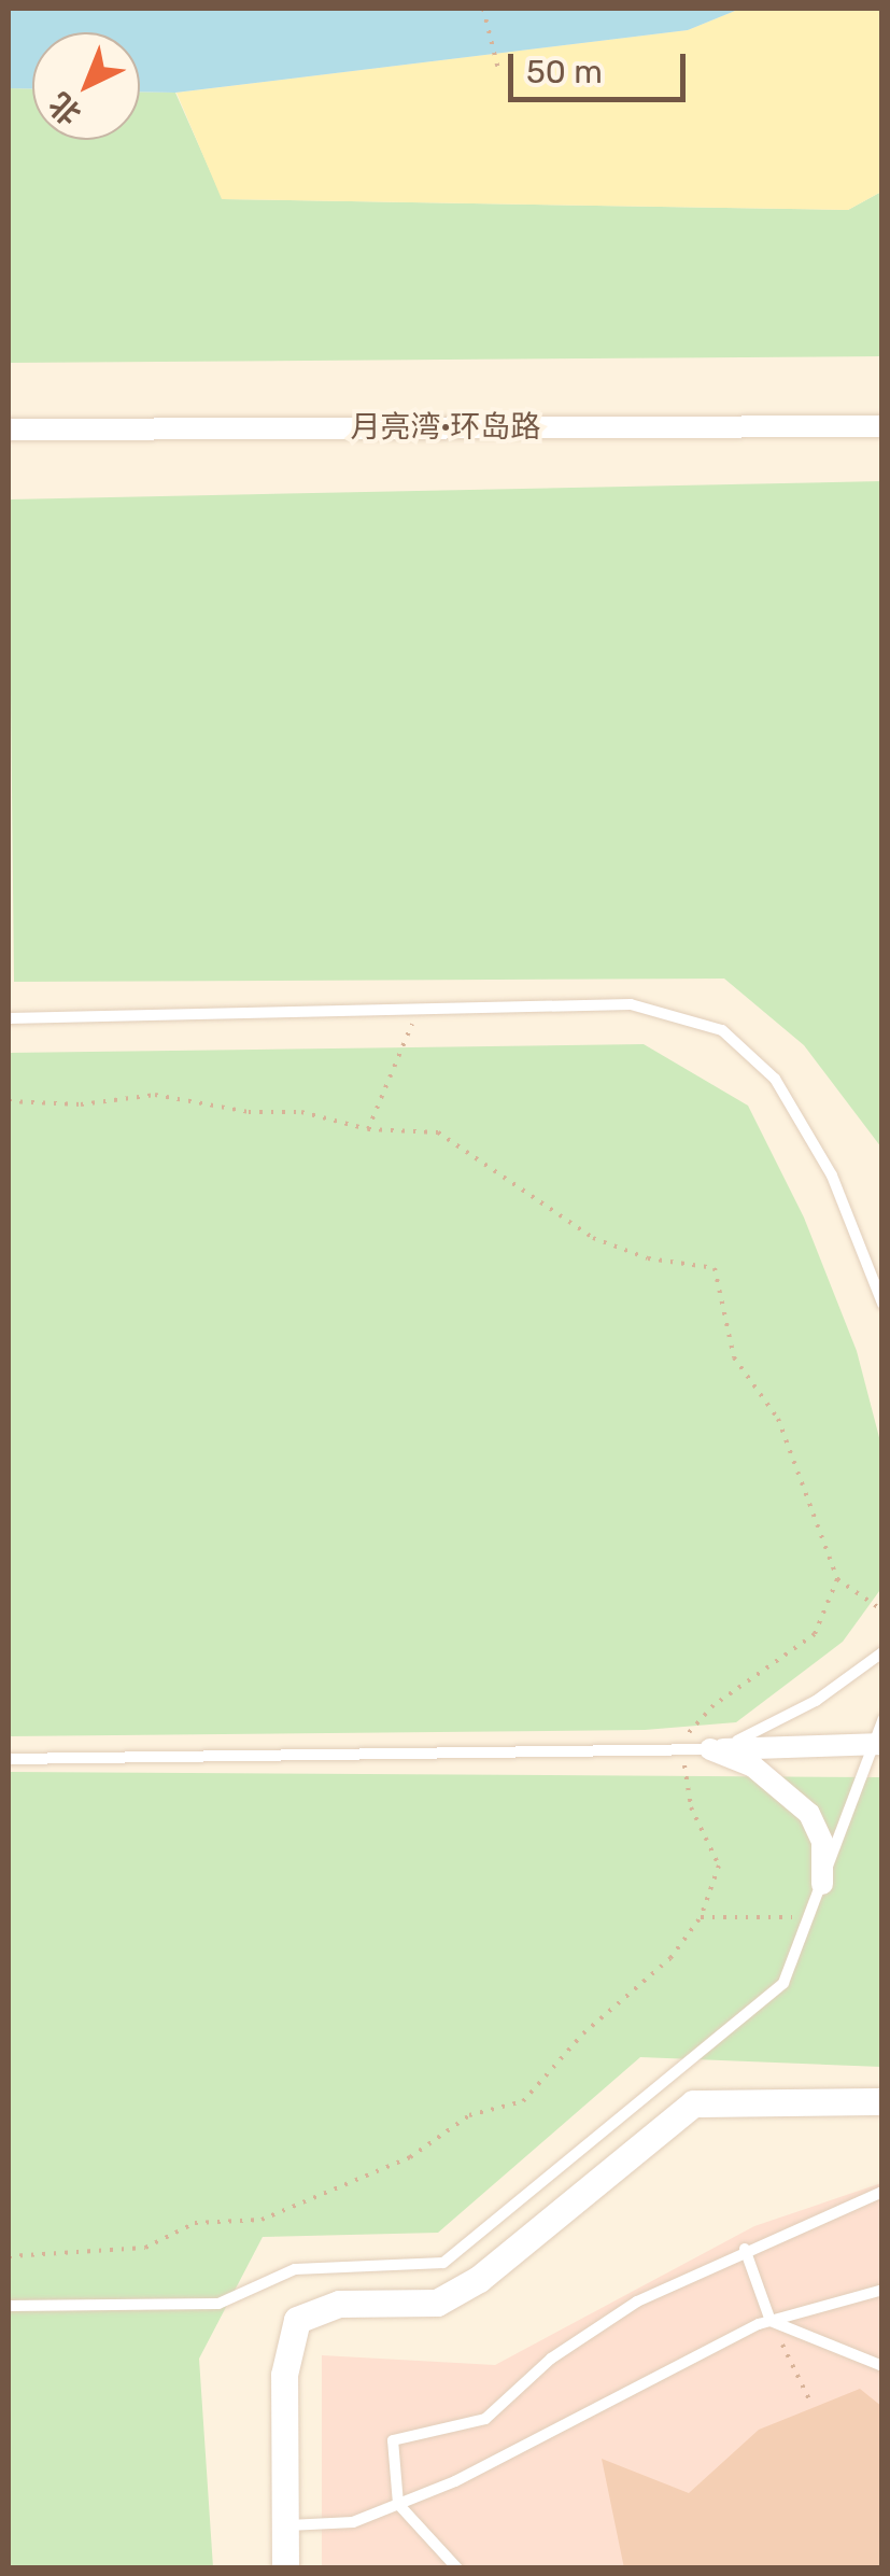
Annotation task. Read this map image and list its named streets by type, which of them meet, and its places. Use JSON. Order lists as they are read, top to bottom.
{
  "streets": {
    "street": ["月亮湾·环岛路"]
  },
  "scale_bar": "50 m",
  "north": "bottom left"
}
